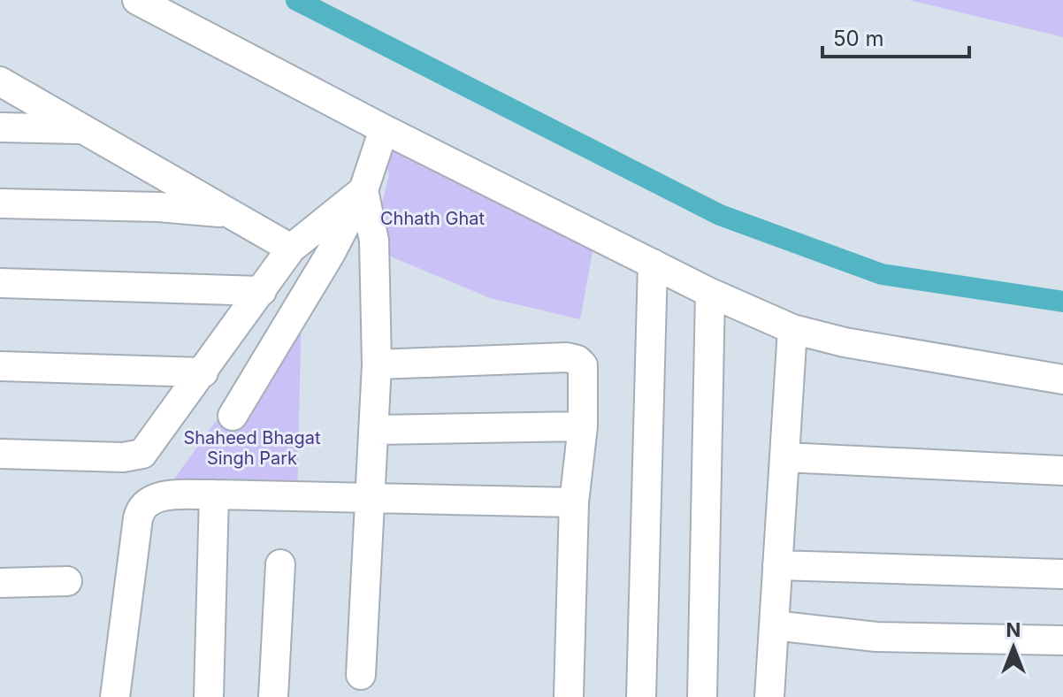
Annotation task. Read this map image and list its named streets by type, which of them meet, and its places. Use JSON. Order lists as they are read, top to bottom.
{
  "parks": ["Chhath Ghat", "Shaheed Bhagat Singh Park"],
  "scale_bar": "50 m",
  "north": "top"
}
